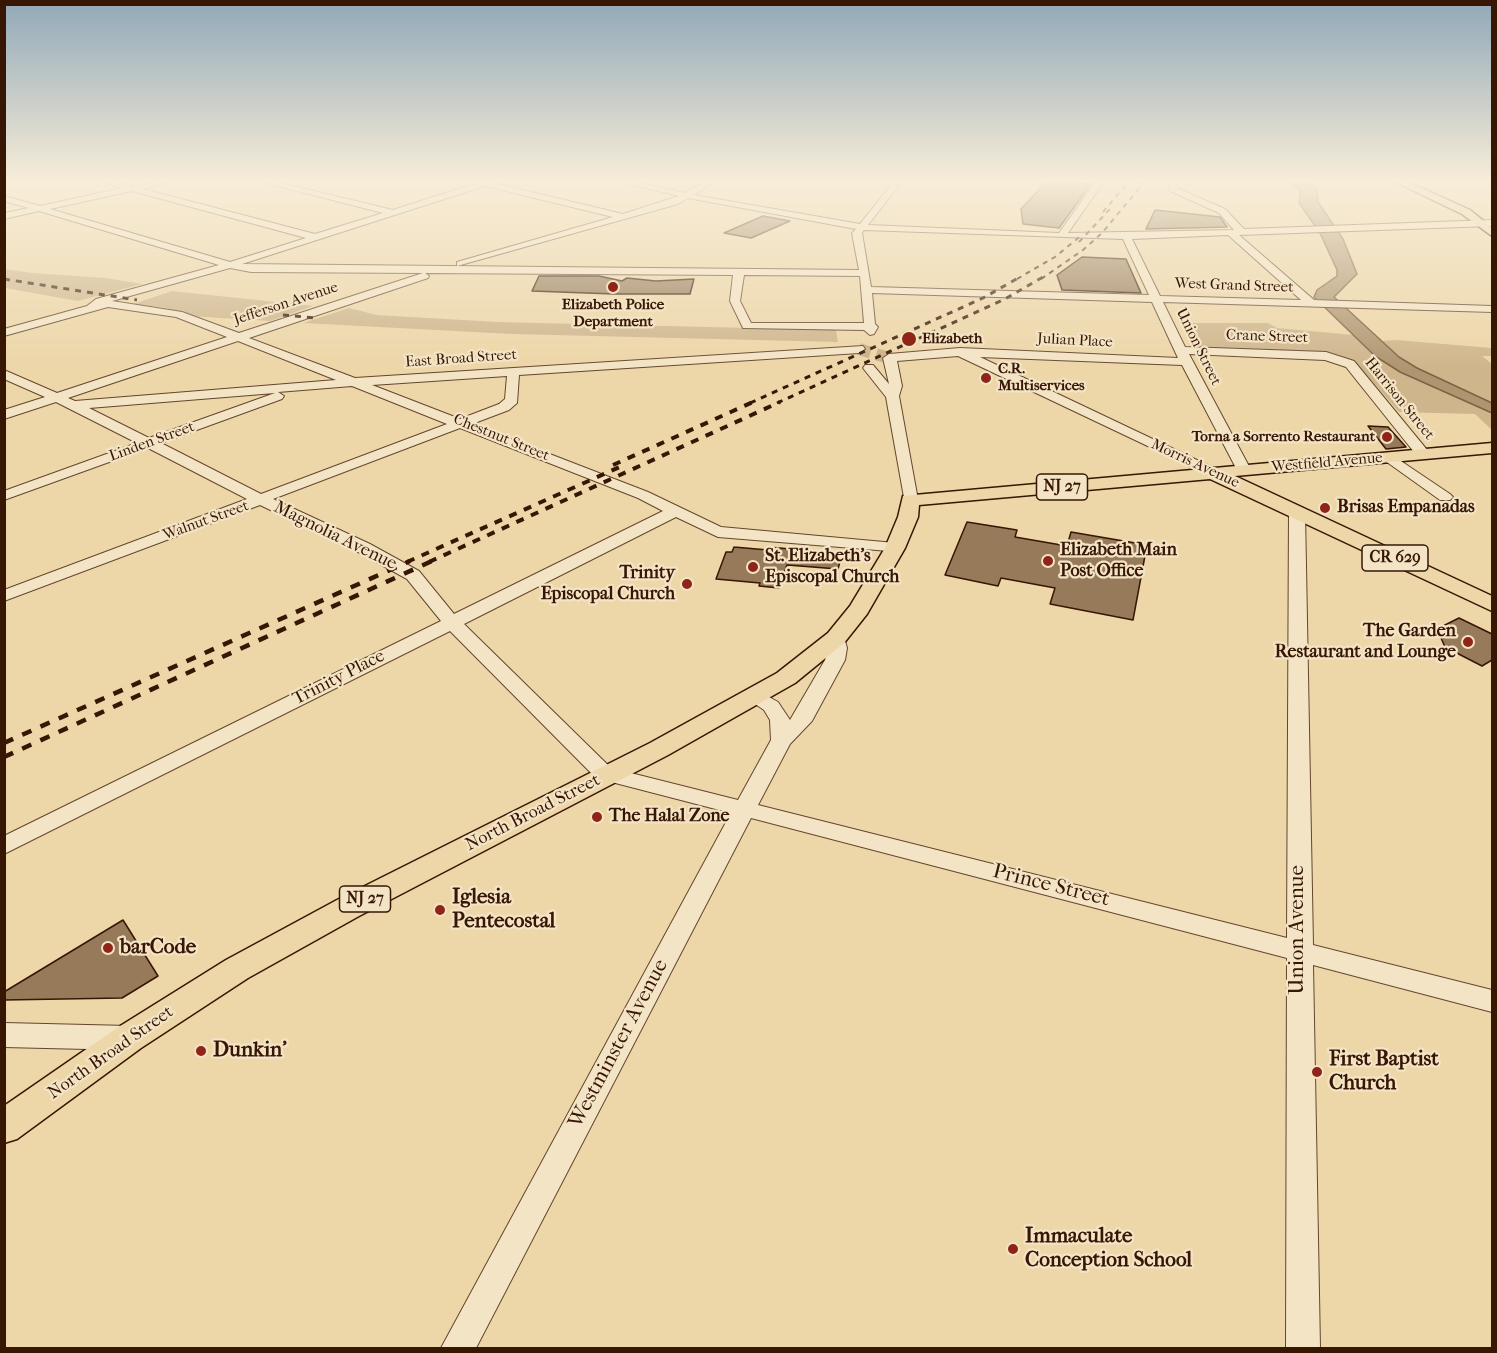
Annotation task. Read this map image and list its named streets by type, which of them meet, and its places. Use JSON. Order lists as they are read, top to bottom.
{
  "streets": {
    "main road": [
      "Westfield Avenue",
      "Morris Avenue",
      "NJ 27",
      "CR 629",
      "North Broad Street"
    ],
    "street": [
      "West Grand Street",
      "Jefferson Avenue",
      "Crane Street",
      "Julian Place",
      "Union Street",
      "East Broad Street",
      "Harrison Street",
      "Chestnut Street",
      "Linden Street",
      "Walnut Street",
      "Magnolia Avenue",
      "Trinity Place",
      "Prince Street",
      "Union Avenue",
      "Westminster Avenue"
    ]
  },
  "crossings": [
    ["West Grand Street", "Union Street"],
    ["Jefferson Avenue", "Chestnut Street"],
    ["Jefferson Avenue", "Magnolia Avenue"],
    ["Crane Street", "Julian Place"],
    ["Crane Street", "Union Street"],
    ["Crane Street", "Harrison Street"],
    ["Julian Place", "Union Street"],
    ["Julian Place", "Morris Avenue"],
    ["Julian Place", "North Broad Street"],
    ["Union Street", "Westfield Avenue"],
    ["East Broad Street", "Chestnut Street"],
    ["East Broad Street", "Linden Street"],
    ["East Broad Street", "Walnut Street"],
    ["East Broad Street", "Magnolia Avenue"],
    ["Harrison Street", "Westfield Avenue"],
    ["Chestnut Street", "Walnut Street"],
    ["Chestnut Street", "Trinity Place"],
    ["Chestnut Street", "North Broad Street"],
    ["Linden Street", "Magnolia Avenue"],
    ["Westfield Avenue", "Morris Avenue"],
    ["Westfield Avenue", "North Broad Street"],
    ["Morris Avenue", "North Broad Street"],
    ["Morris Avenue", "Union Avenue"],
    ["Walnut Street", "Magnolia Avenue"],
    ["Magnolia Avenue", "Trinity Place"],
    ["Magnolia Avenue", "North Broad Street"],
    ["Magnolia Avenue", "Prince Street"],
    ["North Broad Street", "Prince Street"],
    ["North Broad Street", "Westminster Avenue"],
    ["Prince Street", "Union Avenue"],
    ["Prince Street", "Westminster Avenue"]
  ],
  "places": [
    "Elizabeth Police Department",
    "Elizabeth",
    "C.R. Multiservices",
    "Torna a Sorrento Restaurant",
    "Brisas Empanadas",
    "Elizabeth Main Post Office",
    "St. Elizabeth's Episcopal Church",
    "Trinity Episcopal Church",
    "The Garden Restaurant and Lounge",
    "The Halal Zone",
    "Iglesia Pentecostal",
    "barCode",
    "Dunkin'",
    "First Baptist Church",
    "Immaculate Conception School"
  ]
}
